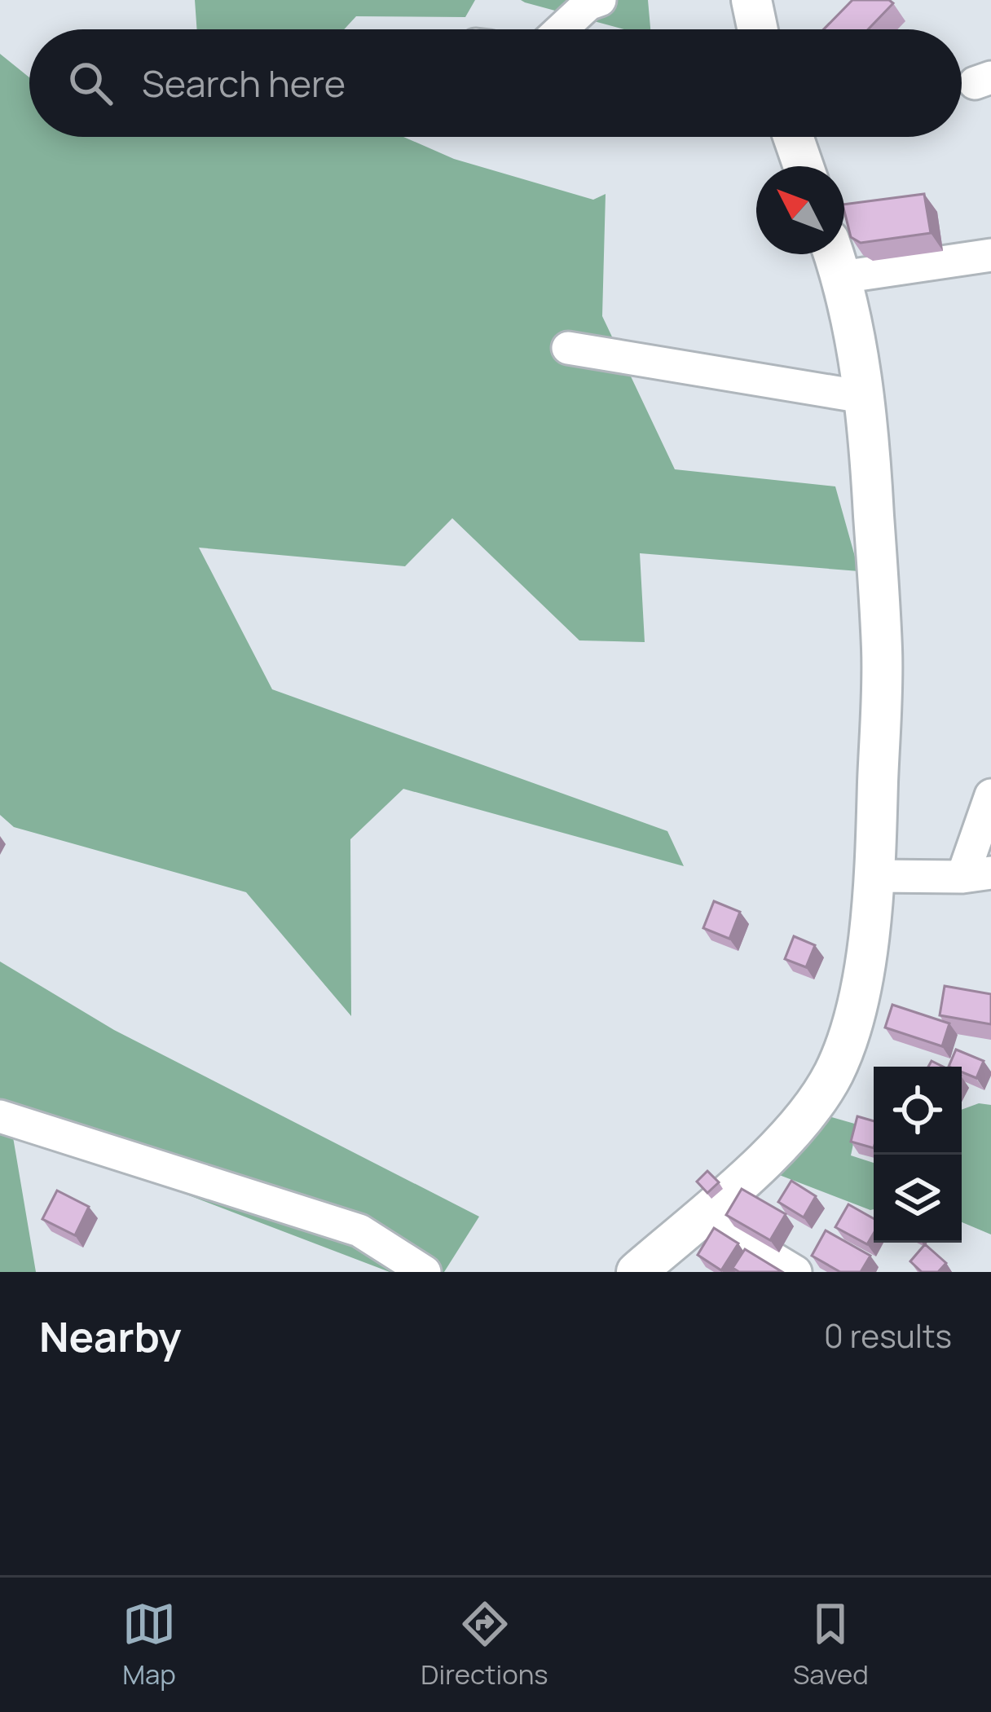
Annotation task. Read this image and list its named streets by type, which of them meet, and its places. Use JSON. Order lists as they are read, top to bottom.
{
  "north": "top left",
  "page": {
    "search": "Search here",
    "heading": ["Nearby", "0 results"],
    "nav": ["Map", "Directions", "Saved"]
  }
}
